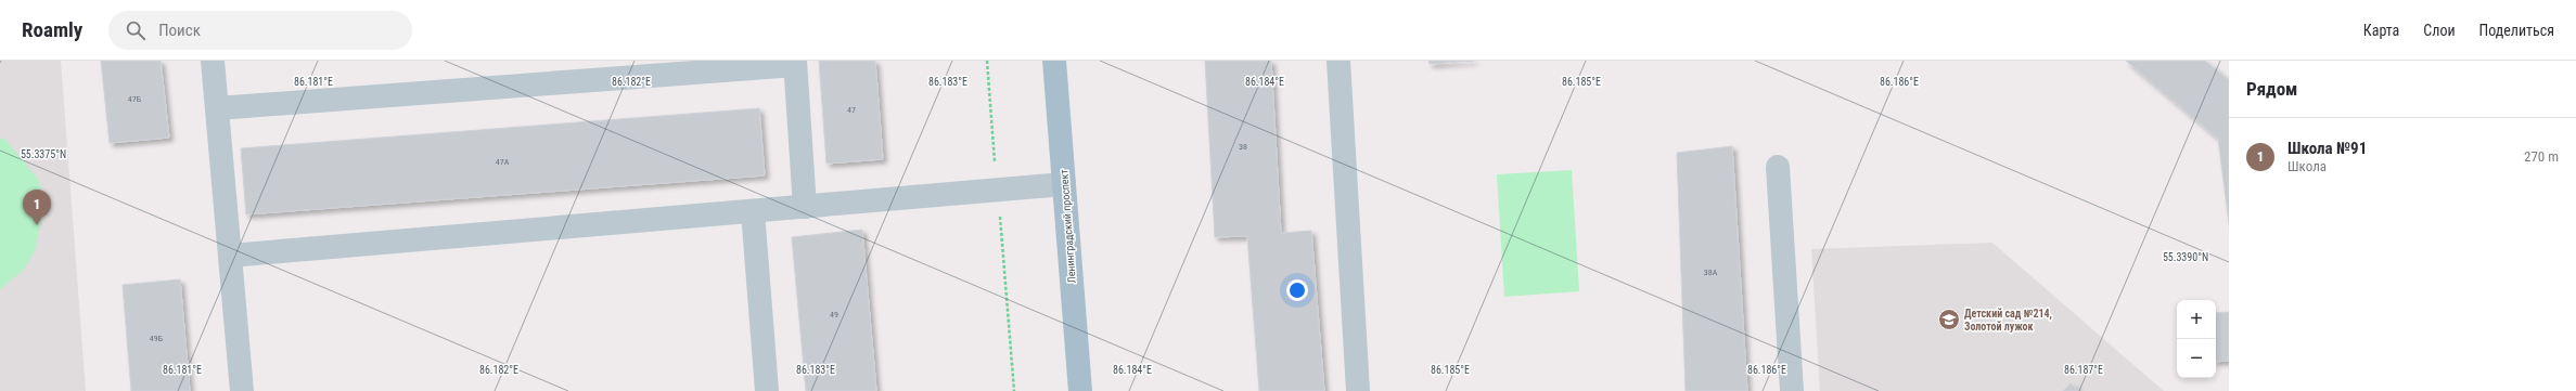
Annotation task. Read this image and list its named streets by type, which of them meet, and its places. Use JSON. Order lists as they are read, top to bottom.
{
  "streets": {
    "main road": ["Ленинградский проспект"]
  },
  "places": {
    "school or university": ["Детский сад №214, Золотой лужок"]
  },
  "house_numbers": [
    "47Б",
    "47",
    "38",
    "47А",
    "38А",
    "49",
    "49Б"
  ],
  "page": {
    "header": "Roamly",
    "search": "Поиск",
    "nav": ["Карта", "Слои", "Поделиться"],
    "heading": "Рядом",
    "list": [
      {
        "mark": "1",
        "name": "Школа №91",
        "note": "Школа",
        "value": "270 m"
      }
    ],
    "pins": "1",
    "map_buttons": ["+", "−"]
  },
  "coordinates": [
    "86.181°E",
    "86.182°E",
    "86.183°E",
    "86.184°E",
    "86.185°E",
    "86.186°E",
    "55.3375°N",
    "55.3390°N",
    "86.187°E"
  ]
}
